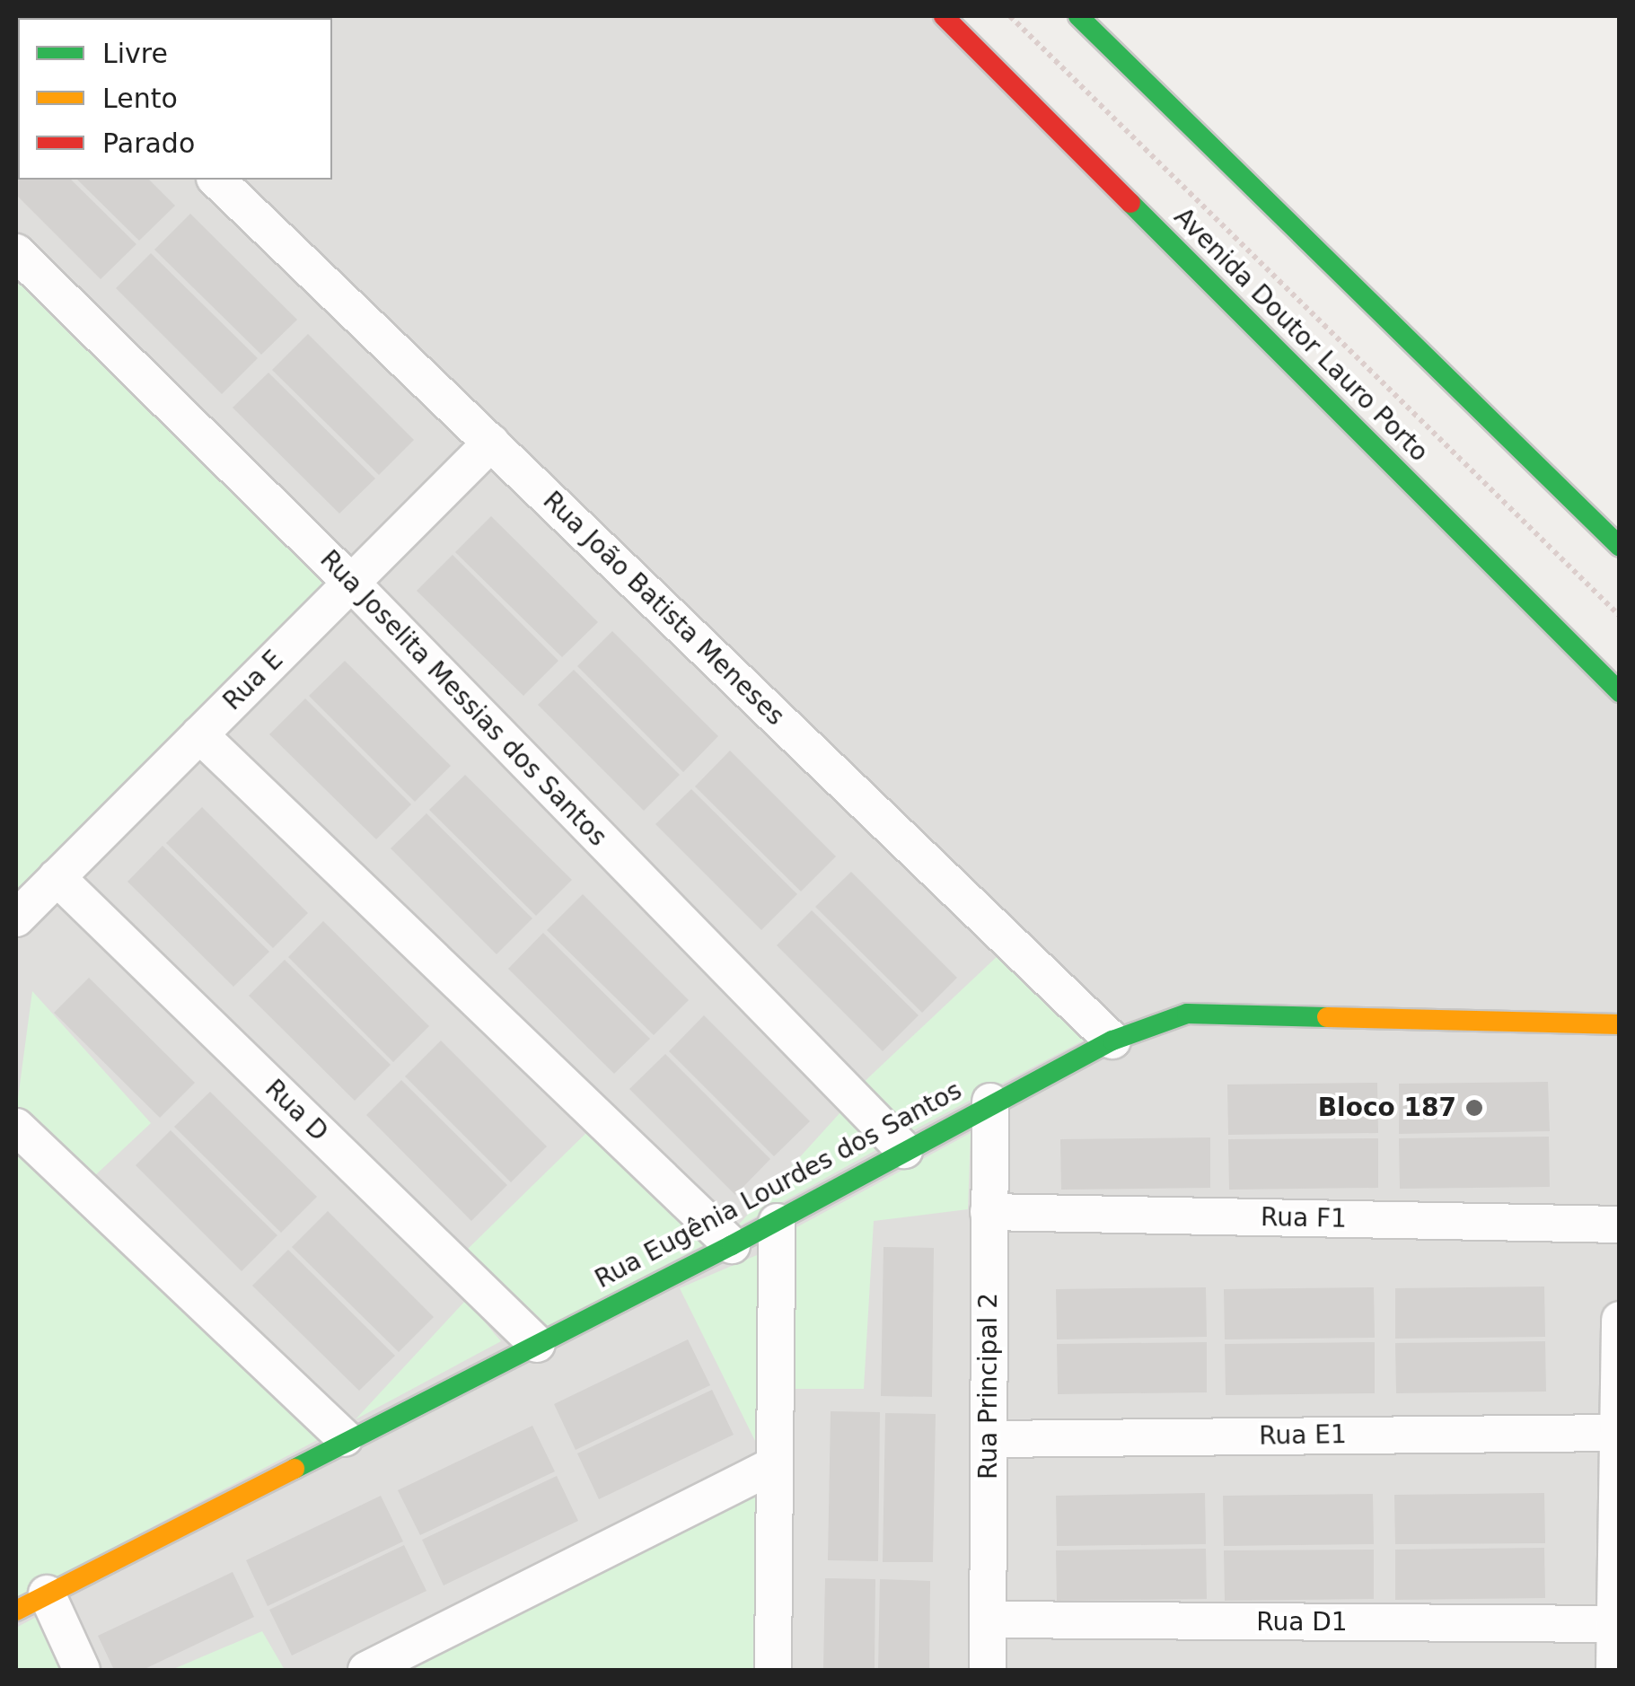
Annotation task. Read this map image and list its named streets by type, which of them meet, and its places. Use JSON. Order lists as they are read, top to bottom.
{
  "streets": {
    "street": [
      "Avenida Doutor Lauro Porto",
      "Rua João Batista Meneses",
      "Rua E",
      "Rua Joselita Messias dos Santos",
      "Rua D",
      "Rua Eugênia Lourdes dos Santos",
      "Rua F1",
      "Rua Principal 2",
      "Rua E1",
      "Rua D1"
    ]
  },
  "crossings": [
    ["Rua João Batista Meneses", "Rua E"],
    ["Rua João Batista Meneses", "Rua Eugênia Lourdes dos Santos"],
    ["Rua E", "Rua Joselita Messias dos Santos"],
    ["Rua E", "Rua D"],
    ["Rua Joselita Messias dos Santos", "Rua Eugênia Lourdes dos Santos"],
    ["Rua D", "Rua Eugênia Lourdes dos Santos"],
    ["Rua Eugênia Lourdes dos Santos", "Rua Principal 2"],
    ["Rua F1", "Rua Principal 2"],
    ["Rua Principal 2", "Rua E1"],
    ["Rua Principal 2", "Rua D1"]
  ],
  "places": ["Bloco 187"],
  "legend": ["Livre", "Lento", "Parado"]
}
